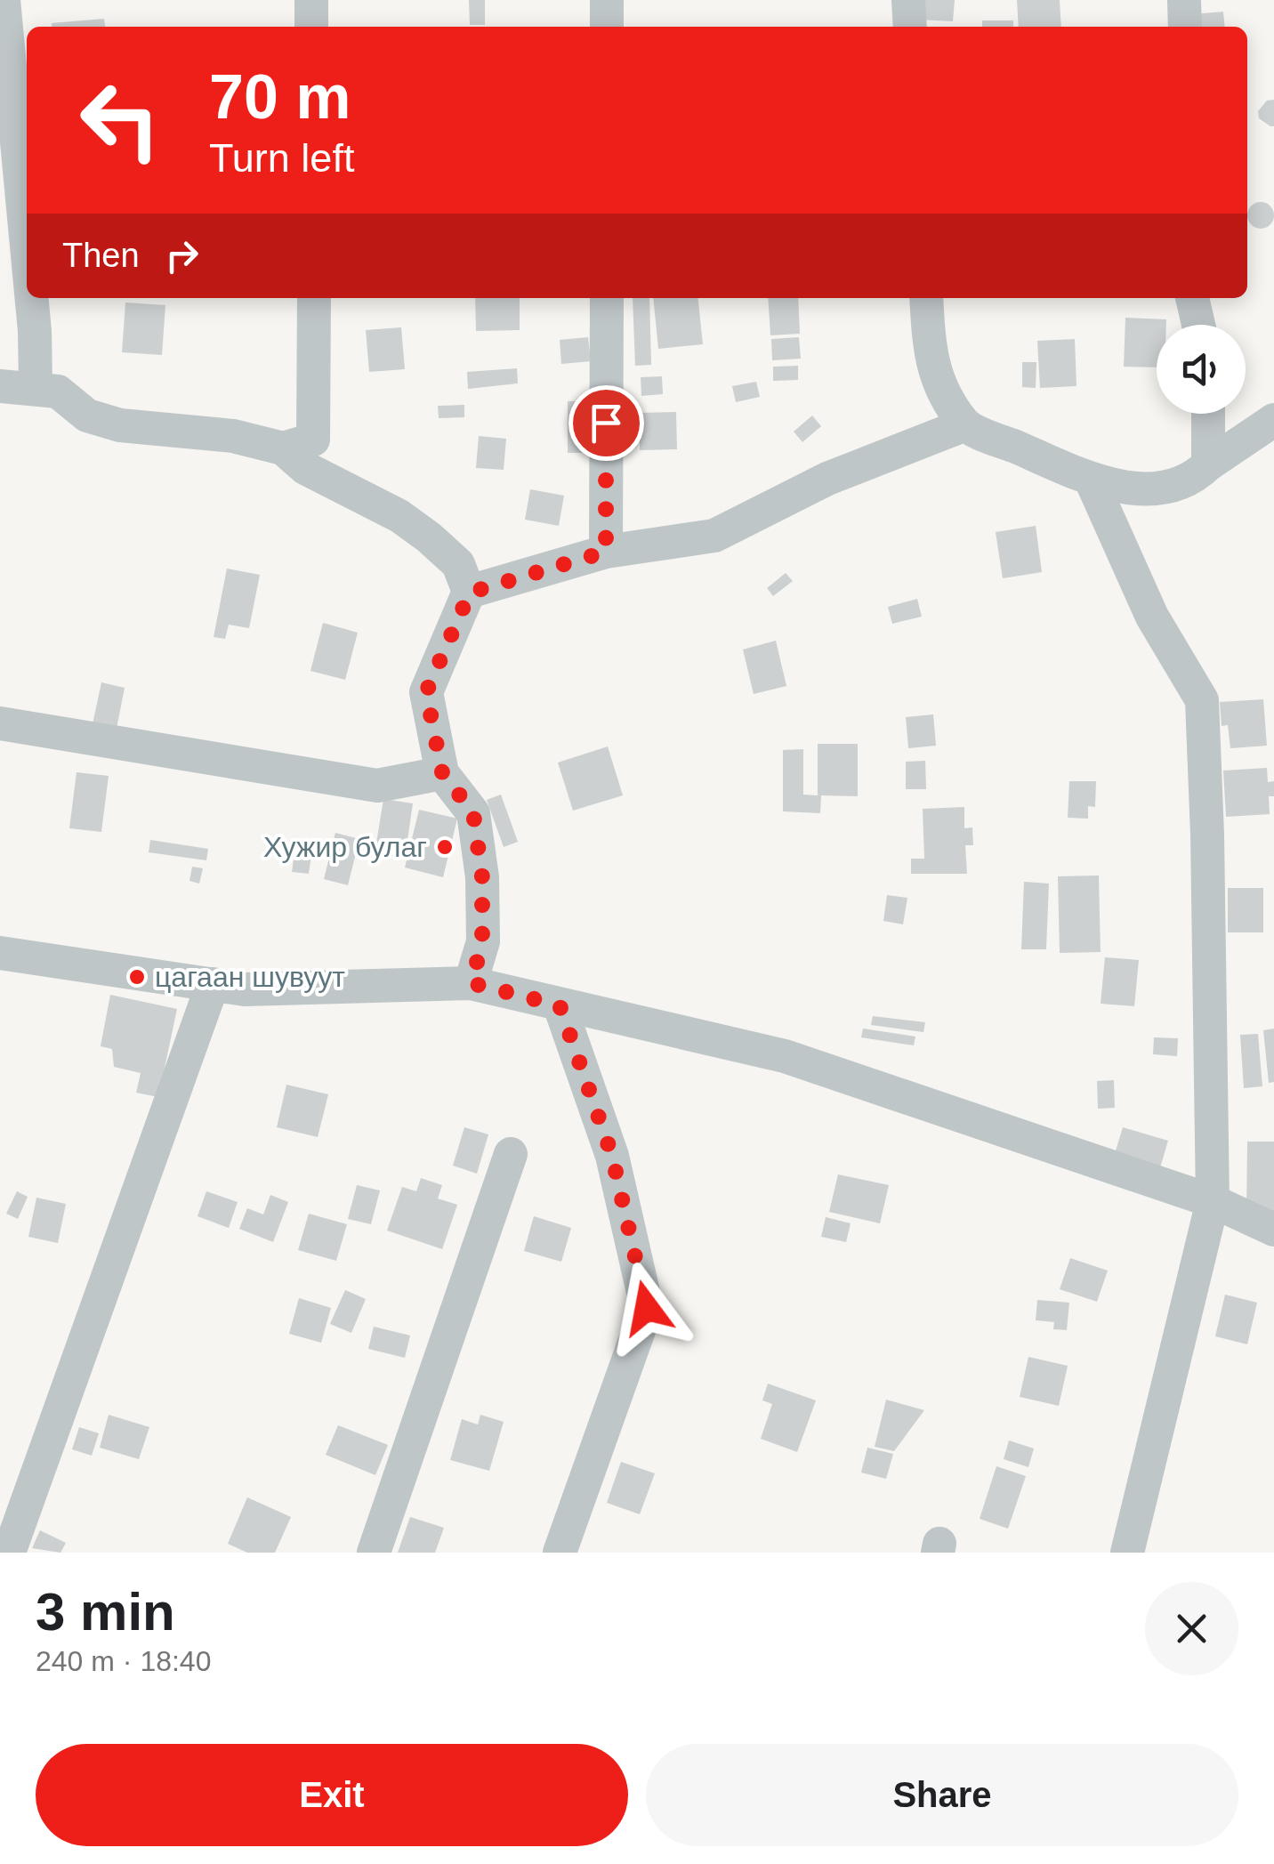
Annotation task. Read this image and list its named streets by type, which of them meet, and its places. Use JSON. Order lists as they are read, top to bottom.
{
  "places": ["Хужир булаг", "цагаан шувуут"],
  "page": {
    "turn": ["70 m", "Turn left"],
    "then": "Then",
    "heading": ["3 min", "240 m · 18:40"],
    "buttons": ["Exit", "Share"]
  }
}
